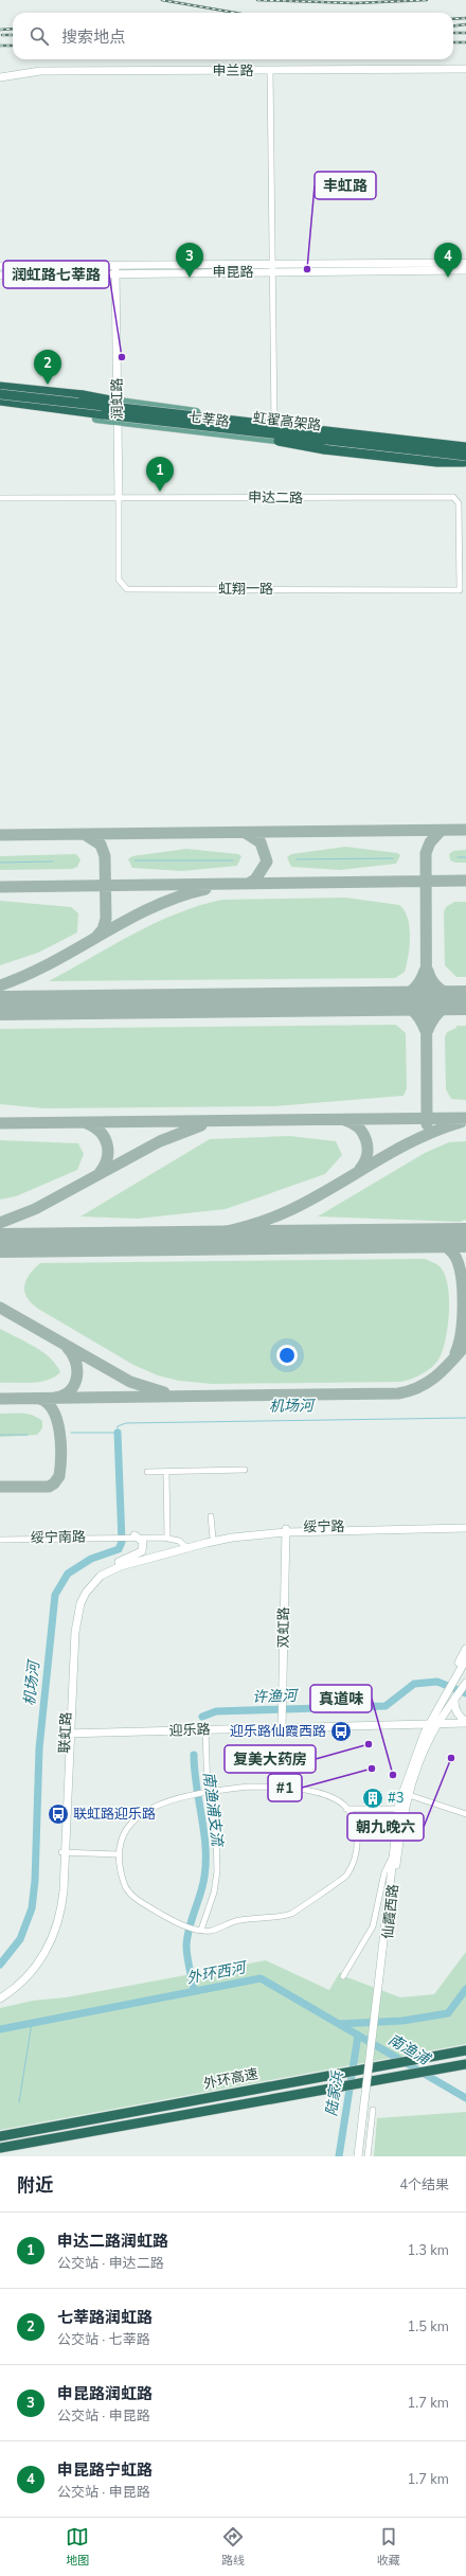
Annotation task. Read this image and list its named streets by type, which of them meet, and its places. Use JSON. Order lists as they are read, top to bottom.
{
  "streets": {
    "highway": ["虹翟高架路", "外环高速"],
    "main road": [
      "申兰路",
      "申昆路",
      "润虹路",
      "七莘路",
      "绥宁路",
      "双虹路",
      "迎乐路",
      "联虹路",
      "仙霞西路"
    ],
    "street": ["申达二路", "虹翔一路", "绥宁南路"]
  },
  "crossings": [
    ["申昆路", "润虹路"],
    ["润虹路", "七莘路"],
    ["润虹路", "申达二路"],
    ["润虹路", "虹翔一路"],
    ["七莘路", "虹翟高架路"],
    ["申达二路", "虹翔一路"],
    ["绥宁路", "双虹路"],
    ["绥宁路", "联虹路"],
    ["双虹路", "迎乐路"],
    ["迎乐路", "联虹路"],
    ["迎乐路", "仙霞西路"]
  ],
  "water": [
    "机场河",
    "许渔河",
    "南渔浦支流",
    "外环西河",
    "南渔浦",
    "陆家浜"
  ],
  "places": {
    "other": [
      "丰虹路",
      "润虹路七莘路",
      "复美大药房",
      "朝九晚六",
      "#1",
      "真道味"
    ],
    "bus stop": ["迎乐路仙霞西路", "联虹路迎乐路"],
    "building": ["#3"]
  },
  "page": {
    "search": "搜索地点",
    "pins": [
      "3",
      "4",
      "2",
      "1"
    ],
    "heading": ["附近", "4个结果"],
    "list": [
      {
        "mark": "1",
        "name": "申达二路润虹路",
        "note": "公交站 · 申达二路",
        "value": "1.3 km"
      },
      {
        "mark": "2",
        "name": "七莘路润虹路",
        "note": "公交站 · 七莘路",
        "value": "1.5 km"
      },
      {
        "mark": "3",
        "name": "申昆路润虹路",
        "note": "公交站 · 申昆路",
        "value": "1.7 km"
      },
      {
        "mark": "4",
        "name": "申昆路宁虹路",
        "note": "公交站 · 申昆路",
        "value": "1.7 km"
      }
    ],
    "nav": ["地图", "路线", "收藏"]
  }
}
